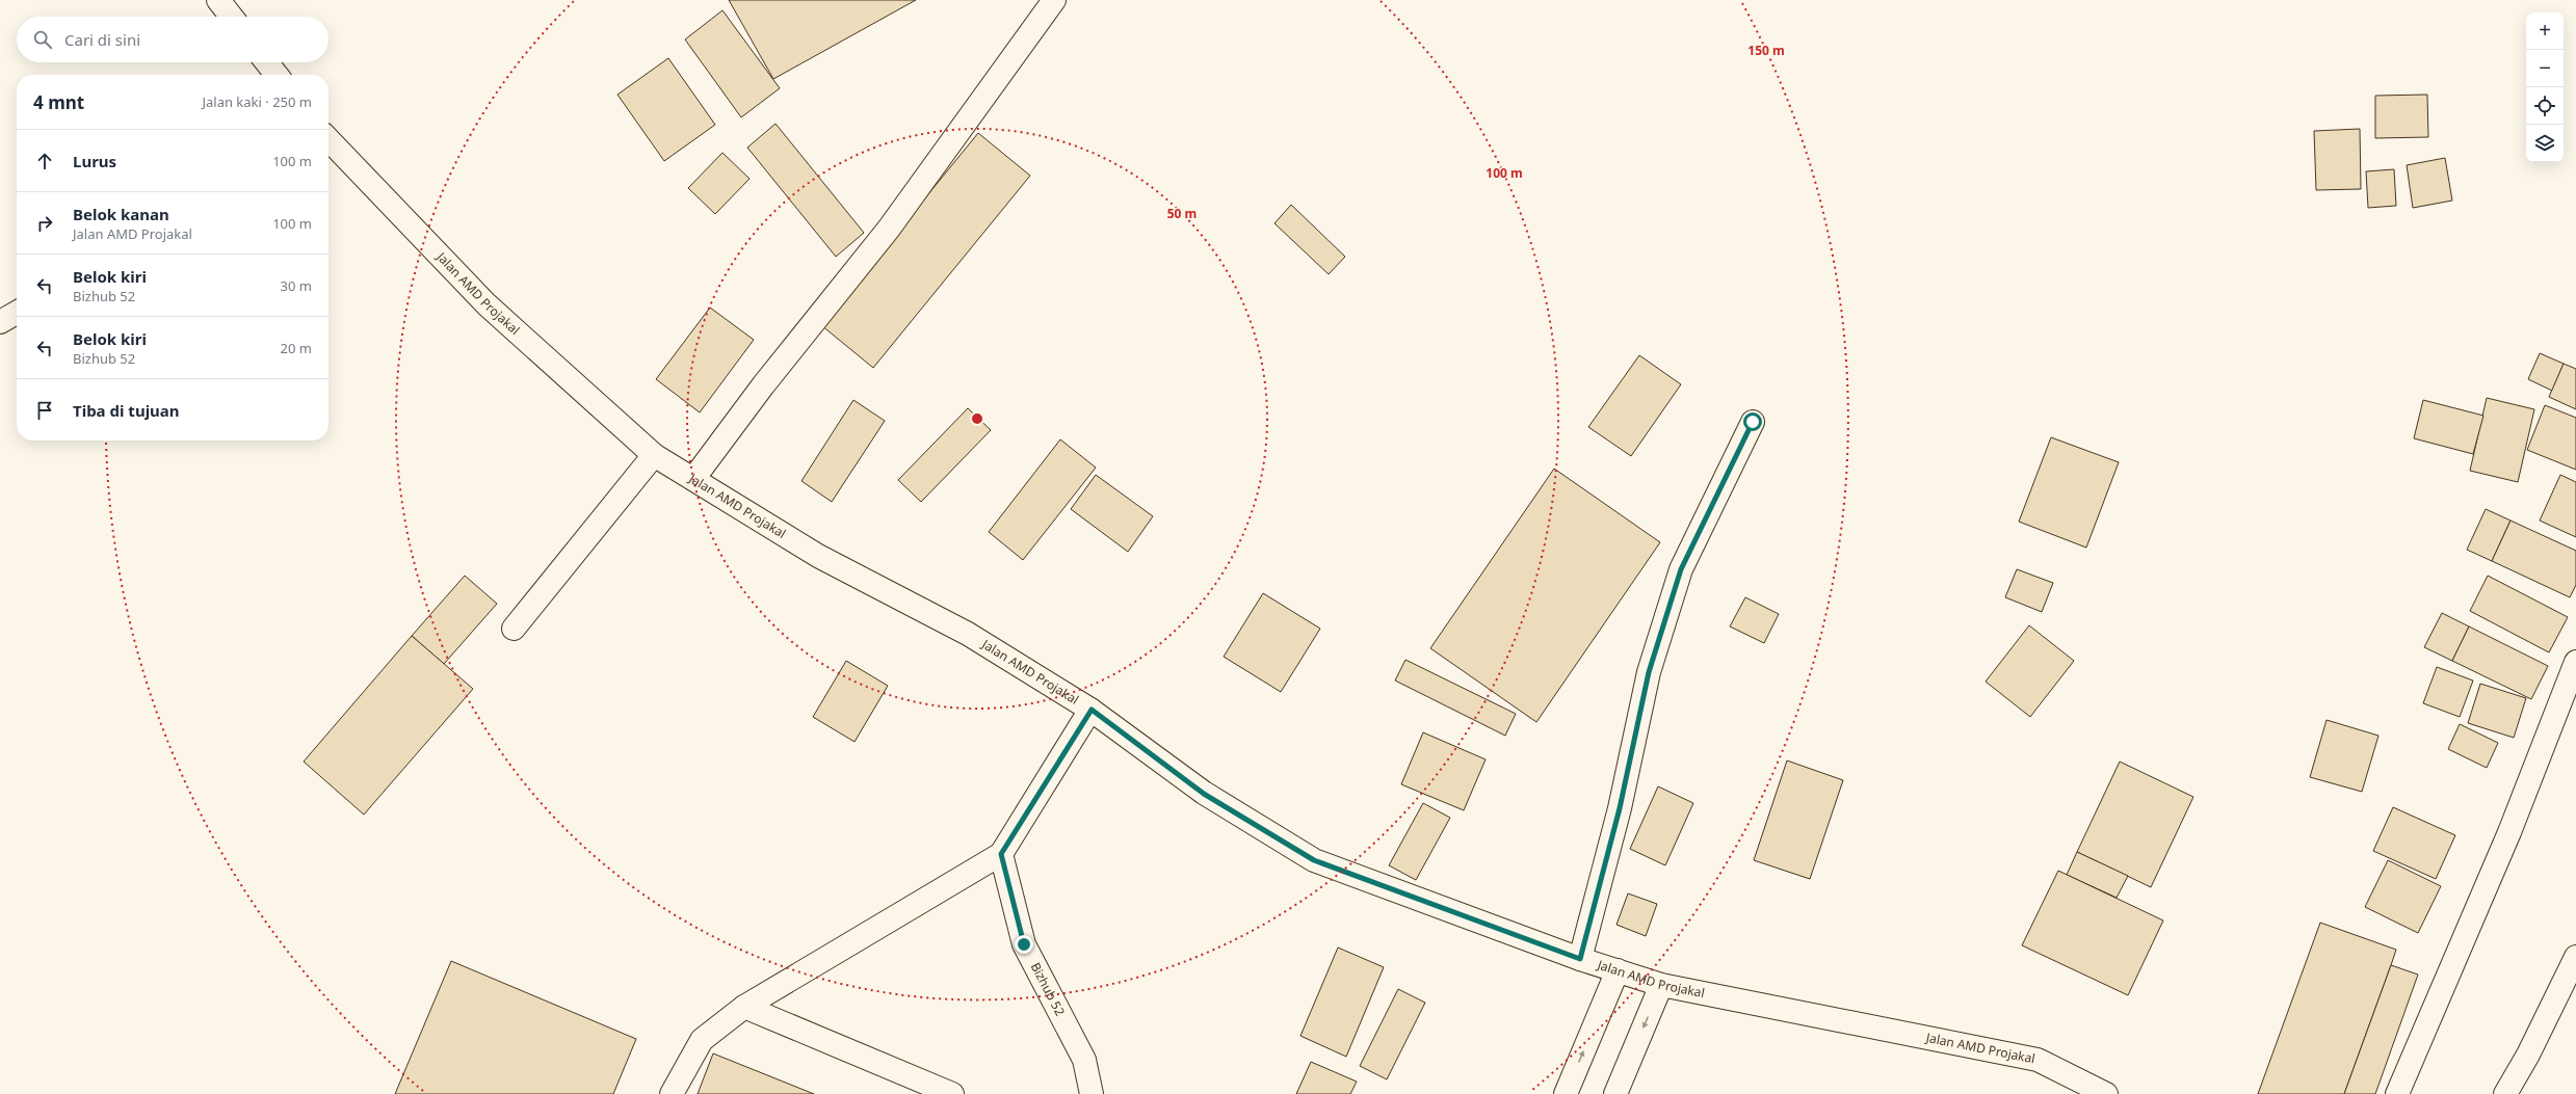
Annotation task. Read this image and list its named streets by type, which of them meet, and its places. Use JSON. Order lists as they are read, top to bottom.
{
  "streets": {
    "main road": ["Jalan AMD Projakal", "Bizhub 52"]
  },
  "page": {
    "map_buttons": ["+", "−"],
    "search": "Cari di sini",
    "heading": ["4 mnt", "Jalan kaki · 250 m"],
    "list": [
      ["Lurus", "100 m"],
      ["Belok kanan", "Jalan AMD Projakal", "100 m"],
      ["Belok kiri", "Bizhub 52", "30 m"],
      ["Belok kiri", "Bizhub 52", "20 m"],
      "Tiba di tujuan"
    ]
  },
  "rings": ["150 m", "100 m", "50 m"]
}
